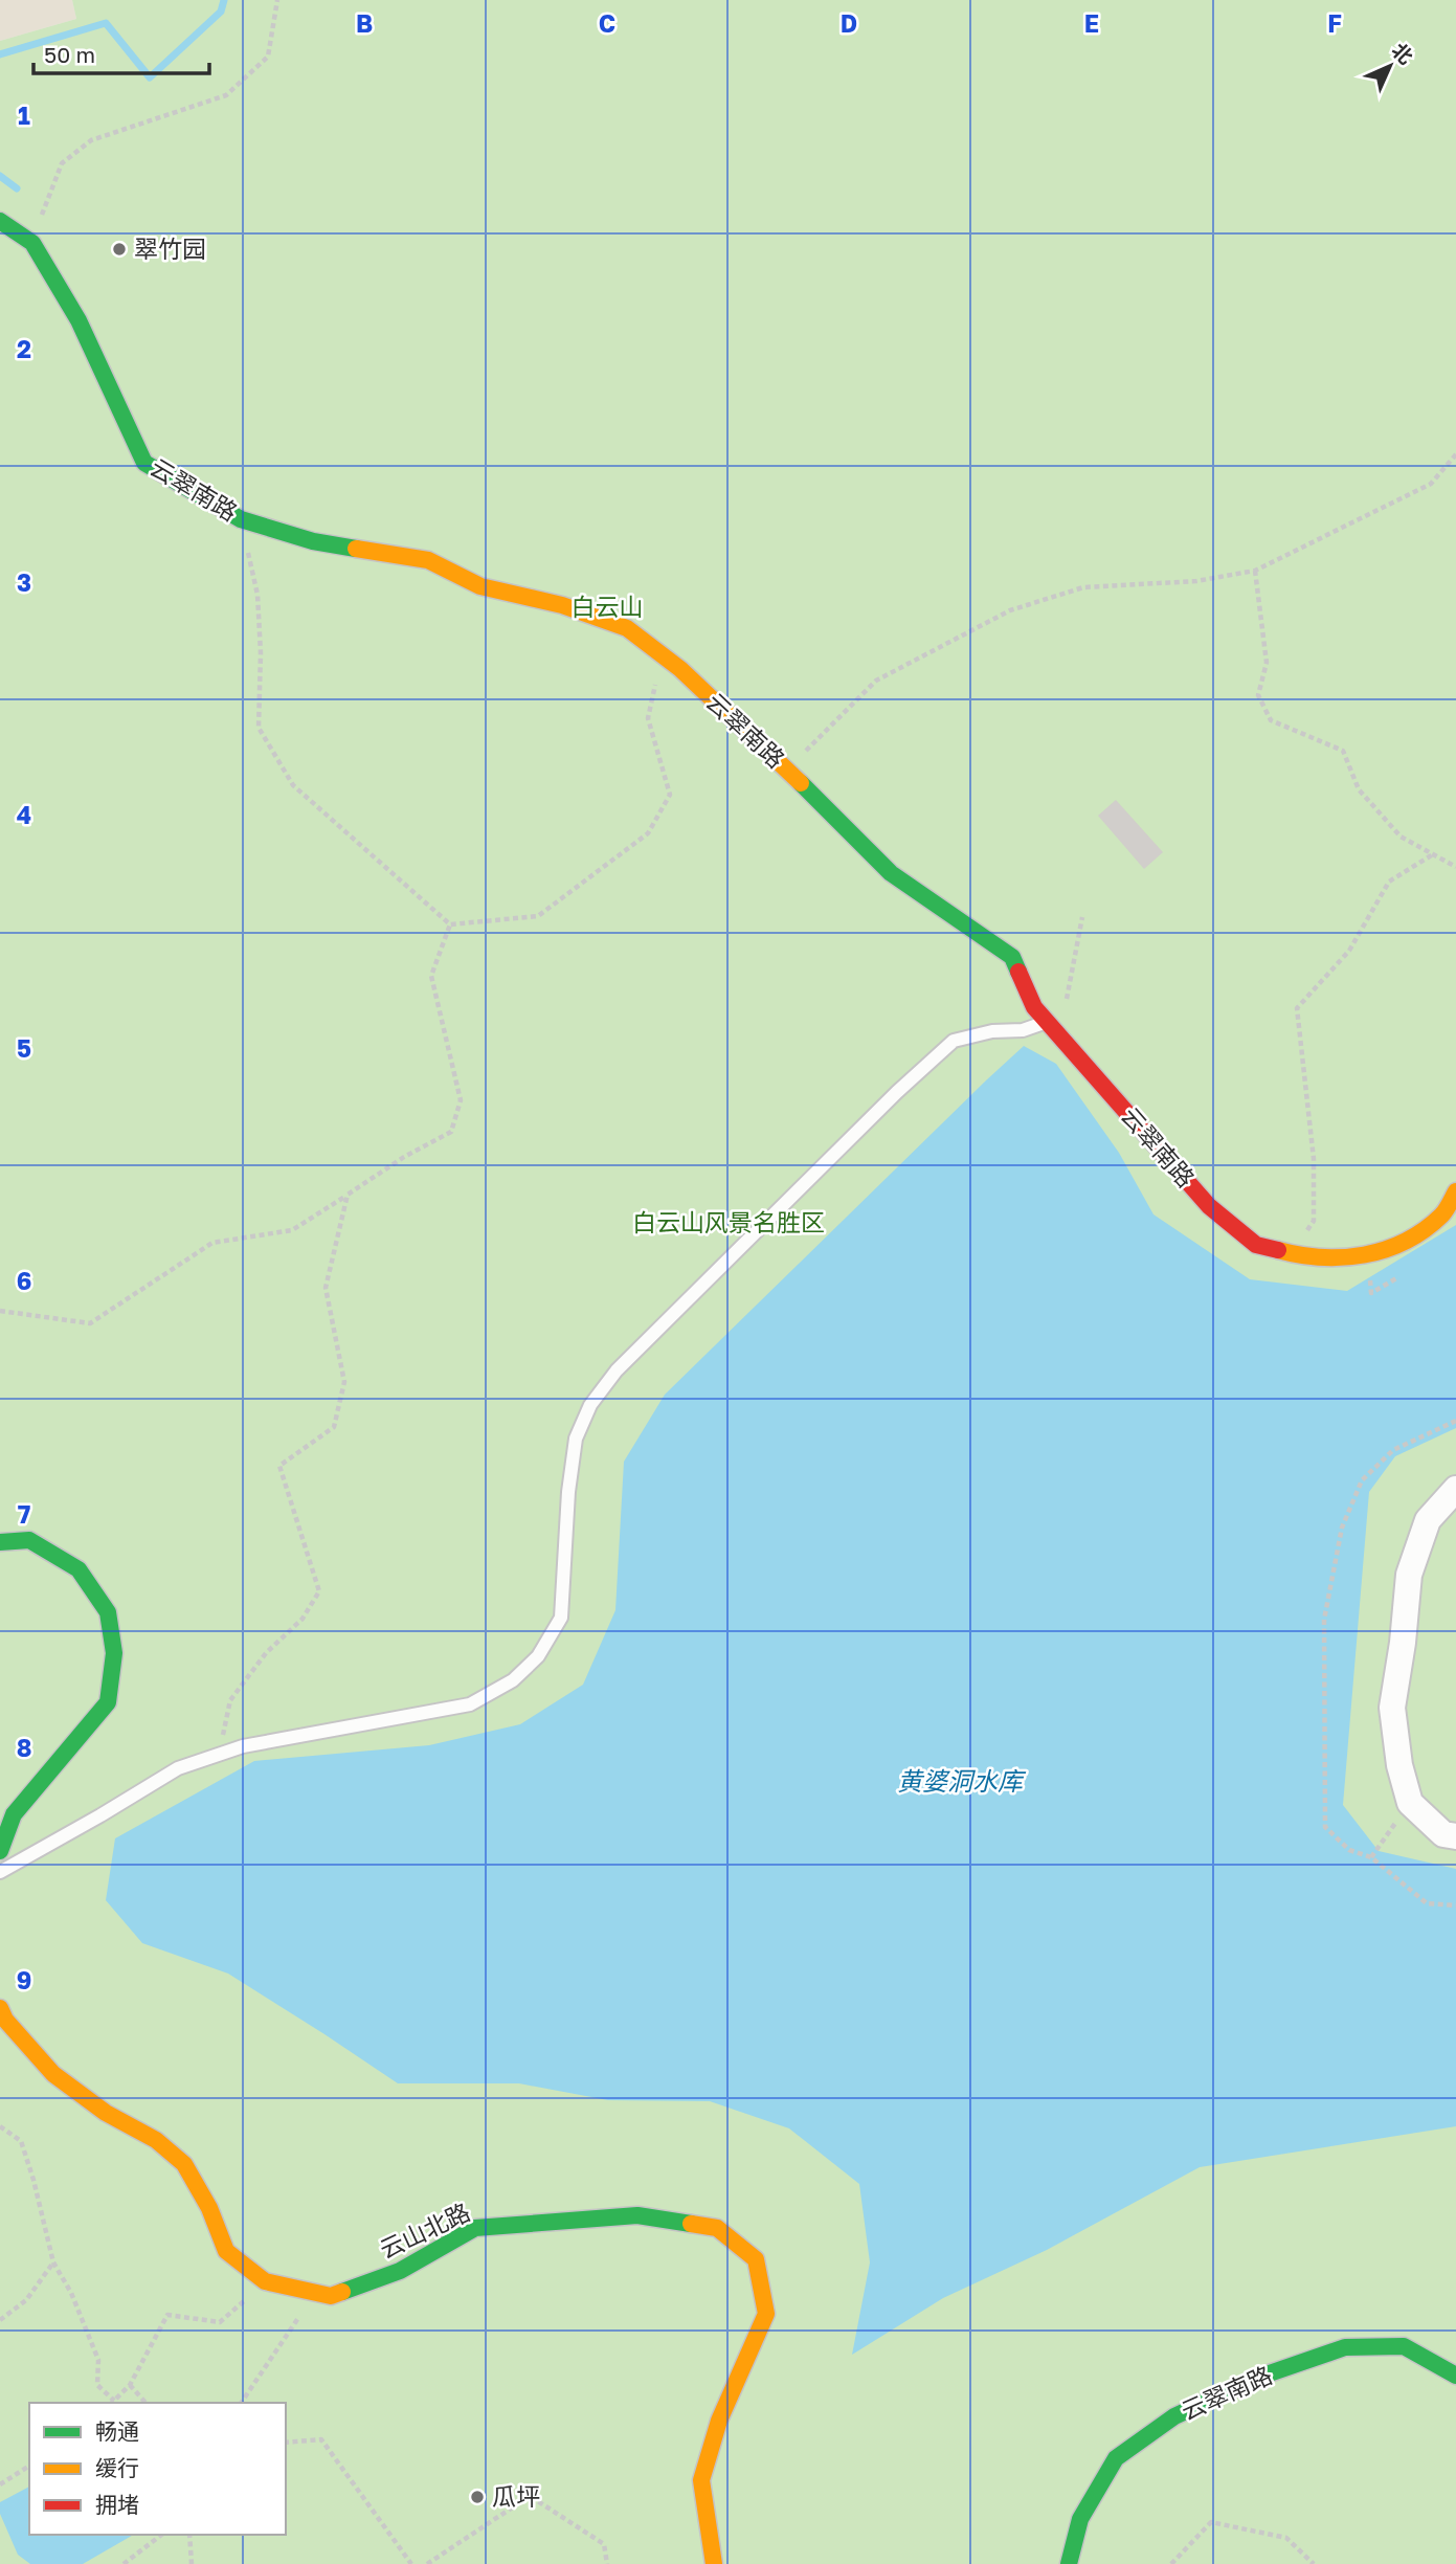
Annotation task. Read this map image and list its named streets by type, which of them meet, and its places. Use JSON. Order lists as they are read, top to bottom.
{
  "streets": {
    "street": ["云翠南路", "云山北路"]
  },
  "water": ["黄婆洞水库"],
  "parks": ["白云山", "白云山风景名胜区"],
  "places": ["翠竹园", "瓜坪"],
  "legend": ["畅通", "缓行", "拥堵"],
  "scale_bar": "50 m",
  "north": "top right",
  "grid": {
    "columns": [
      "B",
      "C",
      "D",
      "E",
      "F"
    ],
    "rows": [
      "1",
      "2",
      "3",
      "4",
      "5",
      "6",
      "7",
      "8",
      "9"
    ]
  }
}
